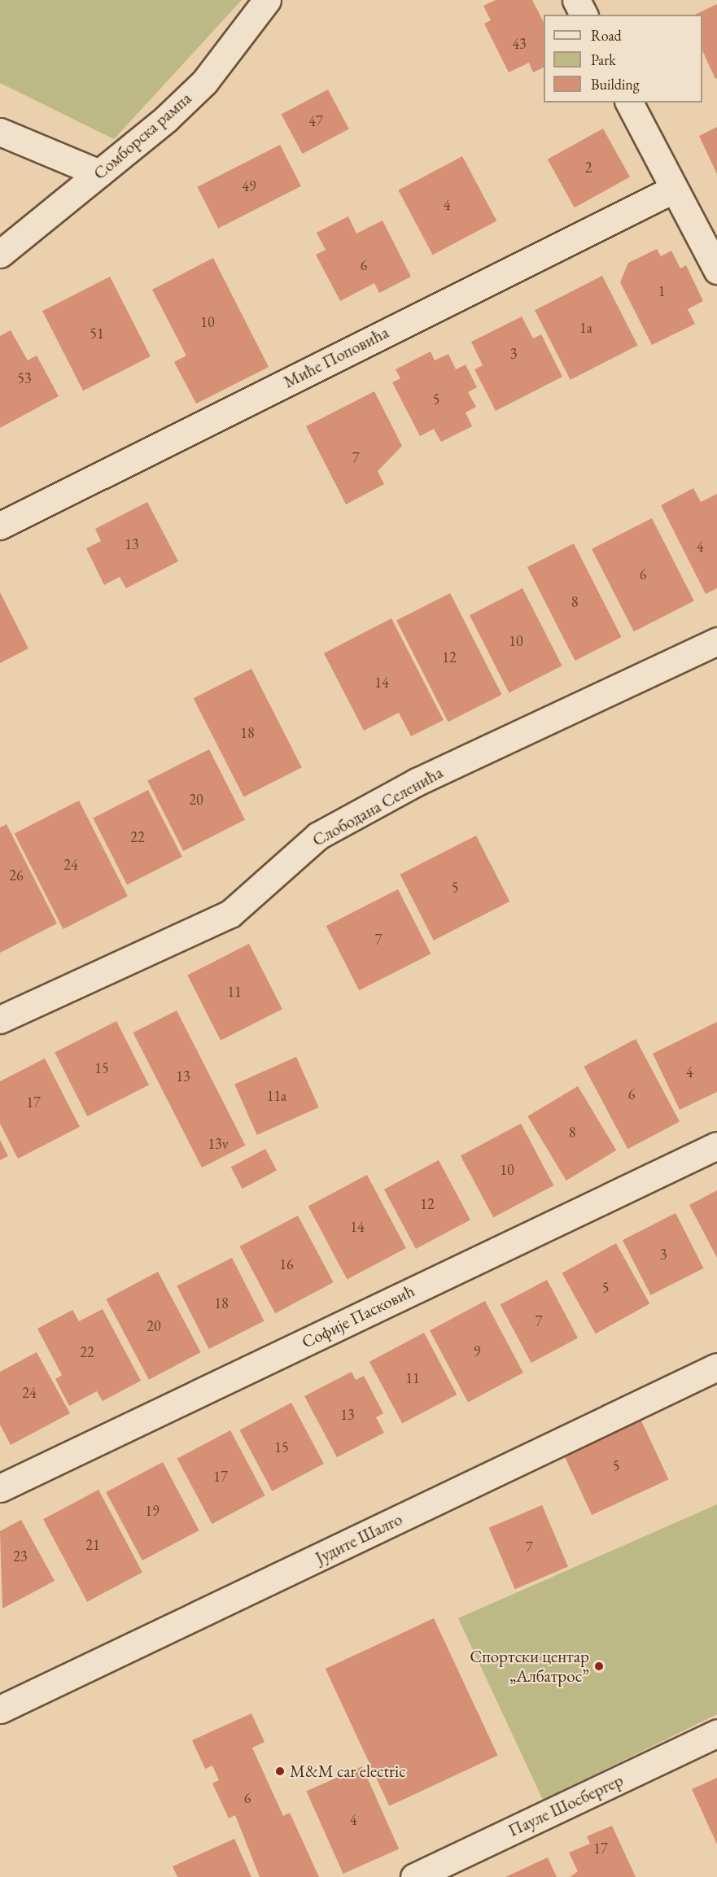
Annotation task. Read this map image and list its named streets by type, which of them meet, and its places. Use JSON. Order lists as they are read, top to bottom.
{
  "streets": {
    "street": [
      "Сомборска рампа",
      "Миће Поповића",
      "Слободана Селенића",
      "Софије Пасковић",
      "Јудите Шалго",
      "Пауле Шосбергер"
    ]
  },
  "places": ["Спортски центар „Албатрос”", "M&M car electric"],
  "house_numbers": [
    "43",
    "47",
    "2",
    "49",
    "4",
    "6",
    "1",
    "10",
    "1a",
    "51",
    "3",
    "53",
    "5",
    "7",
    "13",
    "4",
    "6",
    "8",
    "10",
    "12",
    "14",
    "18",
    "20",
    "22",
    "24",
    "26",
    "5",
    "7",
    "11",
    "15",
    "4",
    "13",
    "6",
    "11a",
    "17",
    "8",
    "13v",
    "10",
    "12",
    "14",
    "3",
    "16",
    "5",
    "18",
    "7",
    "20",
    "9",
    "22",
    "11",
    "24",
    "13",
    "15",
    "5",
    "17",
    "19",
    "21",
    "7",
    "23",
    "6",
    "4",
    "17"
  ],
  "legend": ["Road", "Park", "Building"]
}
